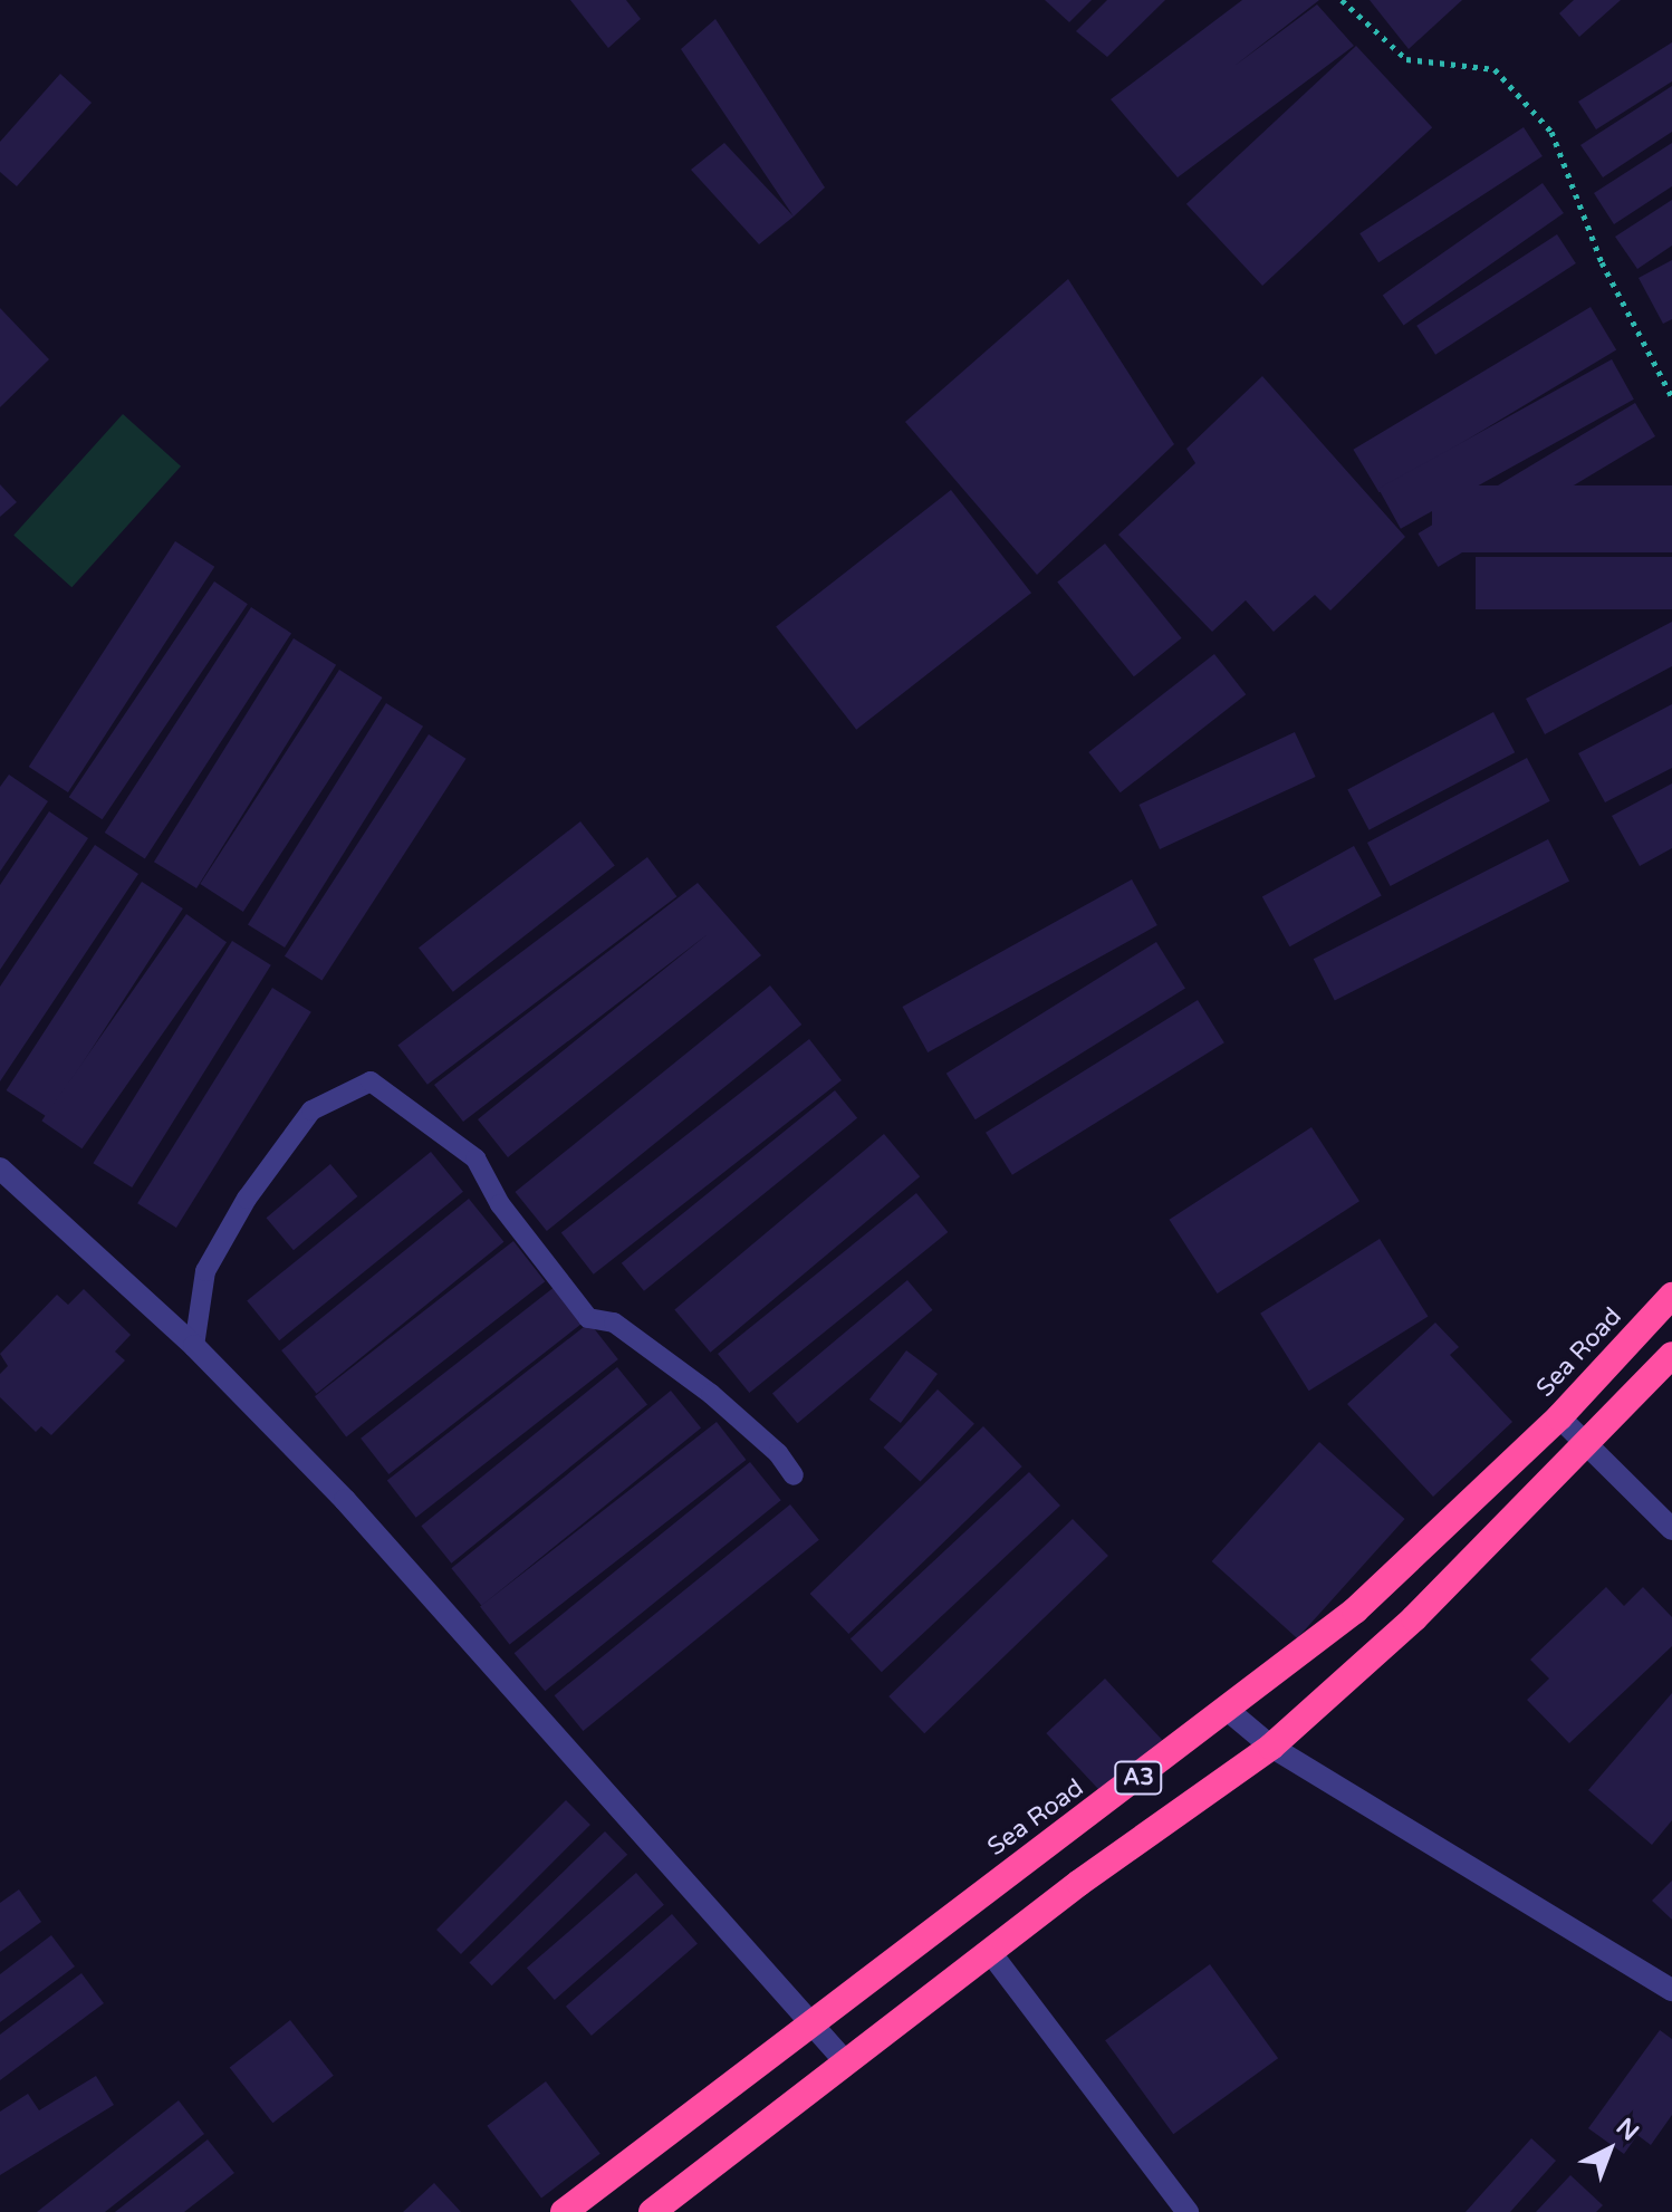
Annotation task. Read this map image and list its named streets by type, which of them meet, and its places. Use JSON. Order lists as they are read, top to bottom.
{
  "streets": {
    "highway": ["Sea Road", "A3"]
  },
  "north": "top right"
}
